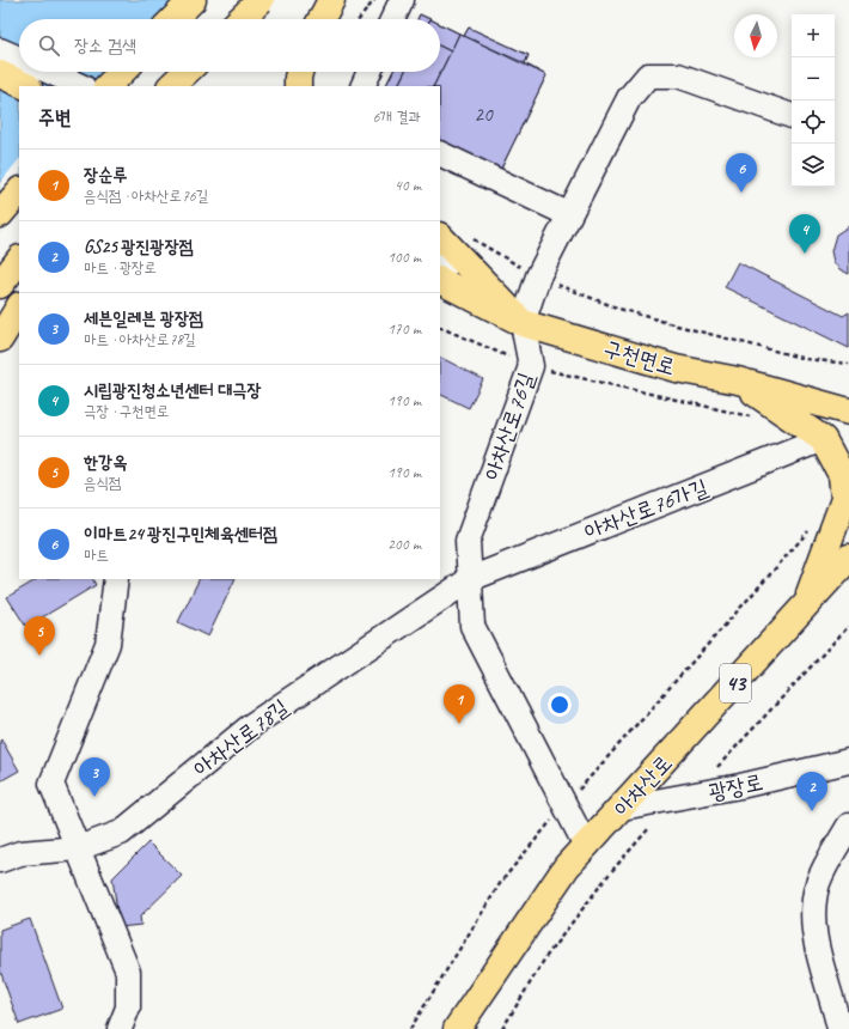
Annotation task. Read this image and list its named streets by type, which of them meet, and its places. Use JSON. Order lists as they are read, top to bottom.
{
  "streets": {
    "main road": ["구천면로", "43", "아차산로"],
    "street": [
      "아차산로76길",
      "아차산로76가길",
      "아차산로78길",
      "광장로"
    ]
  },
  "crossings": [
    ["구천면로", "아차산로76길"],
    ["아차산로76길", "아차산로76가길"],
    ["아차산로76길", "아차산로78길"],
    ["아차산로76길", "아차산로"],
    ["아차산로76가길", "아차산로78길"],
    ["아차산로", "광장로"]
  ],
  "house_numbers": ["20"],
  "north": "bottom",
  "page": {
    "map_buttons": ["+", "−"],
    "search": "장소 검색",
    "heading": ["주변", "6개 결과"],
    "list": [
      {
        "mark": "1",
        "name": "장순루",
        "note": "음식점 · 아차산로76길",
        "value": "40 m"
      },
      {
        "mark": "2",
        "name": "GS25 광진광장점",
        "note": "마트 · 광장로",
        "value": "100 m"
      },
      {
        "mark": "3",
        "name": "세븐일레븐 광장점",
        "note": "마트 · 아차산로78길",
        "value": "170 m"
      },
      {
        "mark": "4",
        "name": "시립광진청소년센터 대극장",
        "note": "극장 · 구천면로",
        "value": "190 m"
      },
      {
        "mark": "5",
        "name": "한강옥",
        "note": "음식점",
        "value": "190 m"
      },
      {
        "mark": "6",
        "name": "이마트24 광진구민체육센터점",
        "note": "마트",
        "value": "200 m"
      }
    ],
    "pins": [
      "6",
      "4",
      "5",
      "1",
      "3",
      "2"
    ]
  }
}
